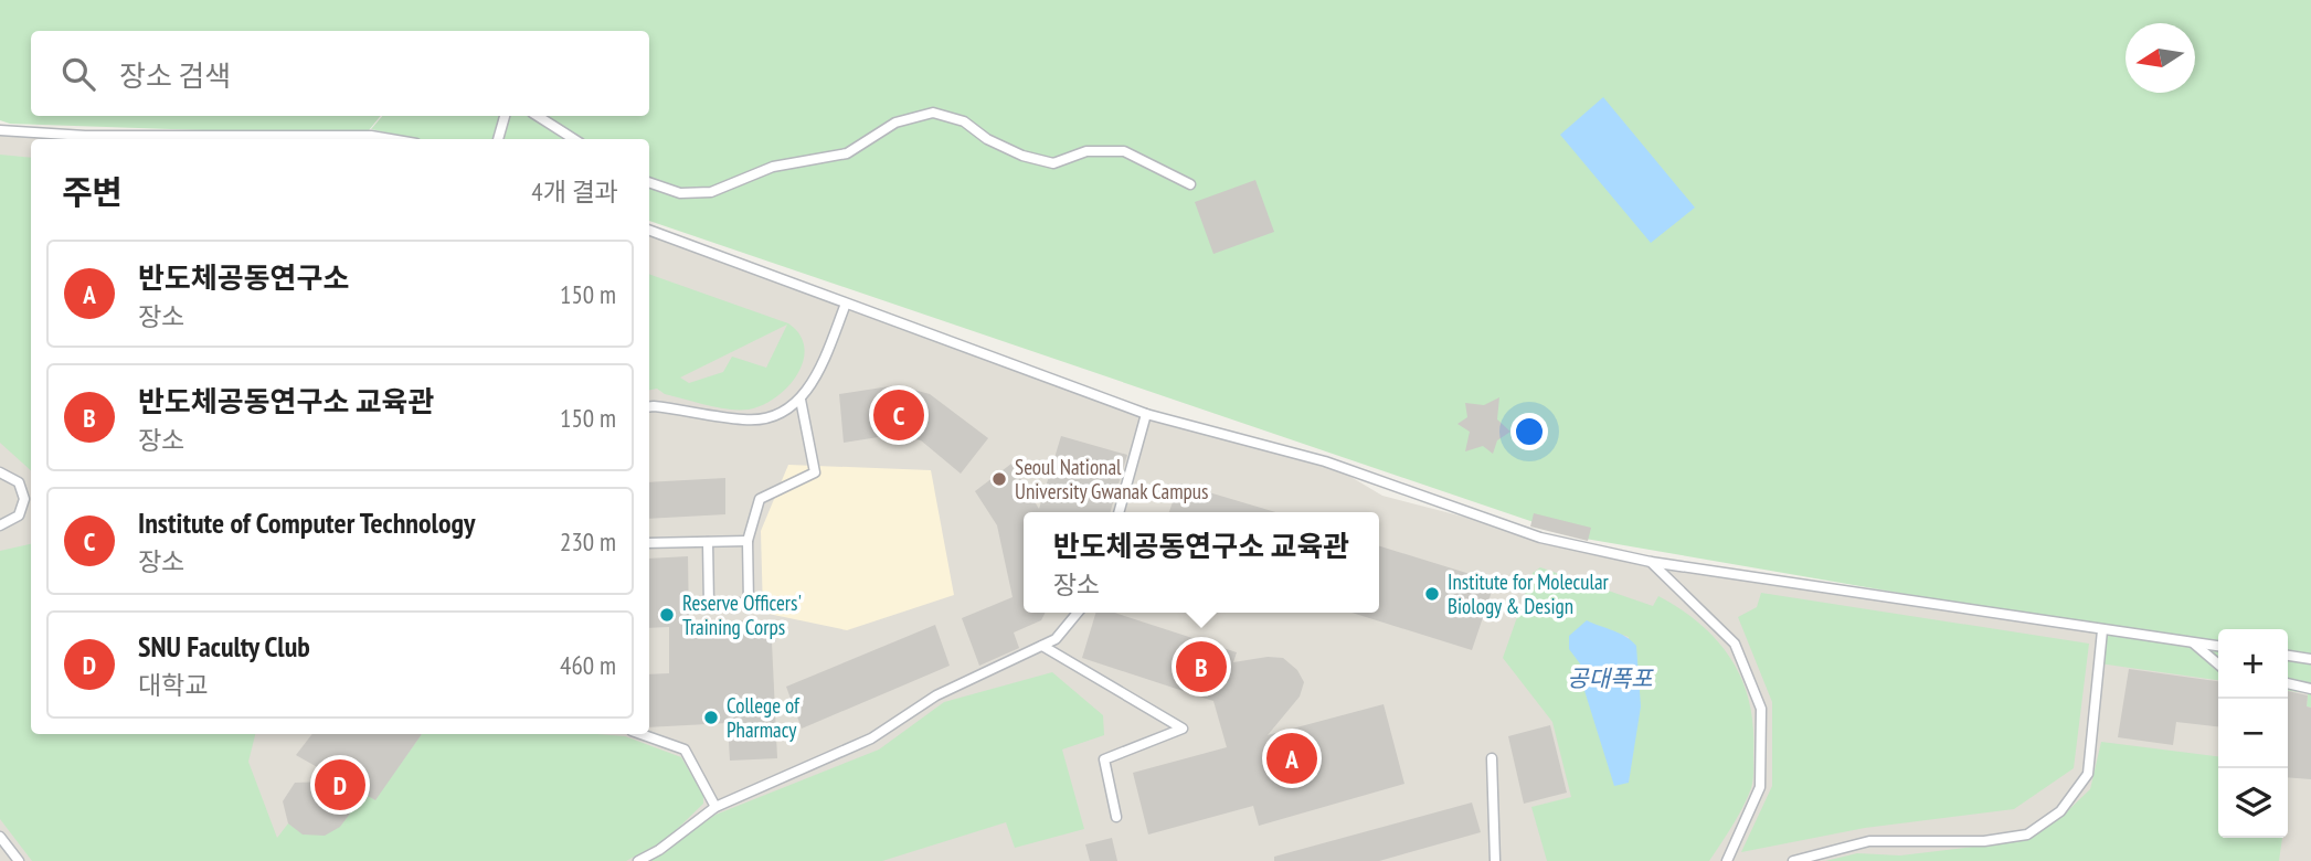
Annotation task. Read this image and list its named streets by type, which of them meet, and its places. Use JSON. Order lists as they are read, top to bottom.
{
  "water": ["공대폭포"],
  "places": [
    "Seoul National University Gwanak Campus",
    "Institute for Molecular Biology & Design",
    "Reserve Officers' Training Corps",
    "College of Pharmacy"
  ],
  "north": "left",
  "page": {
    "search": "장소 검색",
    "heading": ["주변", "4개 결과"],
    "list": [
      {
        "mark": "A",
        "name": "반도체공동연구소",
        "note": "장소",
        "value": "150 m"
      },
      {
        "mark": "B",
        "name": "반도체공동연구소 교육관",
        "note": "장소",
        "value": "150 m"
      },
      {
        "mark": "C",
        "name": "Institute of Computer Technology",
        "note": "장소",
        "value": "230 m"
      },
      {
        "mark": "D",
        "name": "SNU Faculty Club",
        "note": "대학교",
        "value": "460 m"
      }
    ],
    "pins": [
      "C",
      "B",
      "A",
      "D"
    ],
    "popup": ["반도체공동연구소 교육관", "장소"],
    "map_buttons": ["+", "−"]
  }
}
